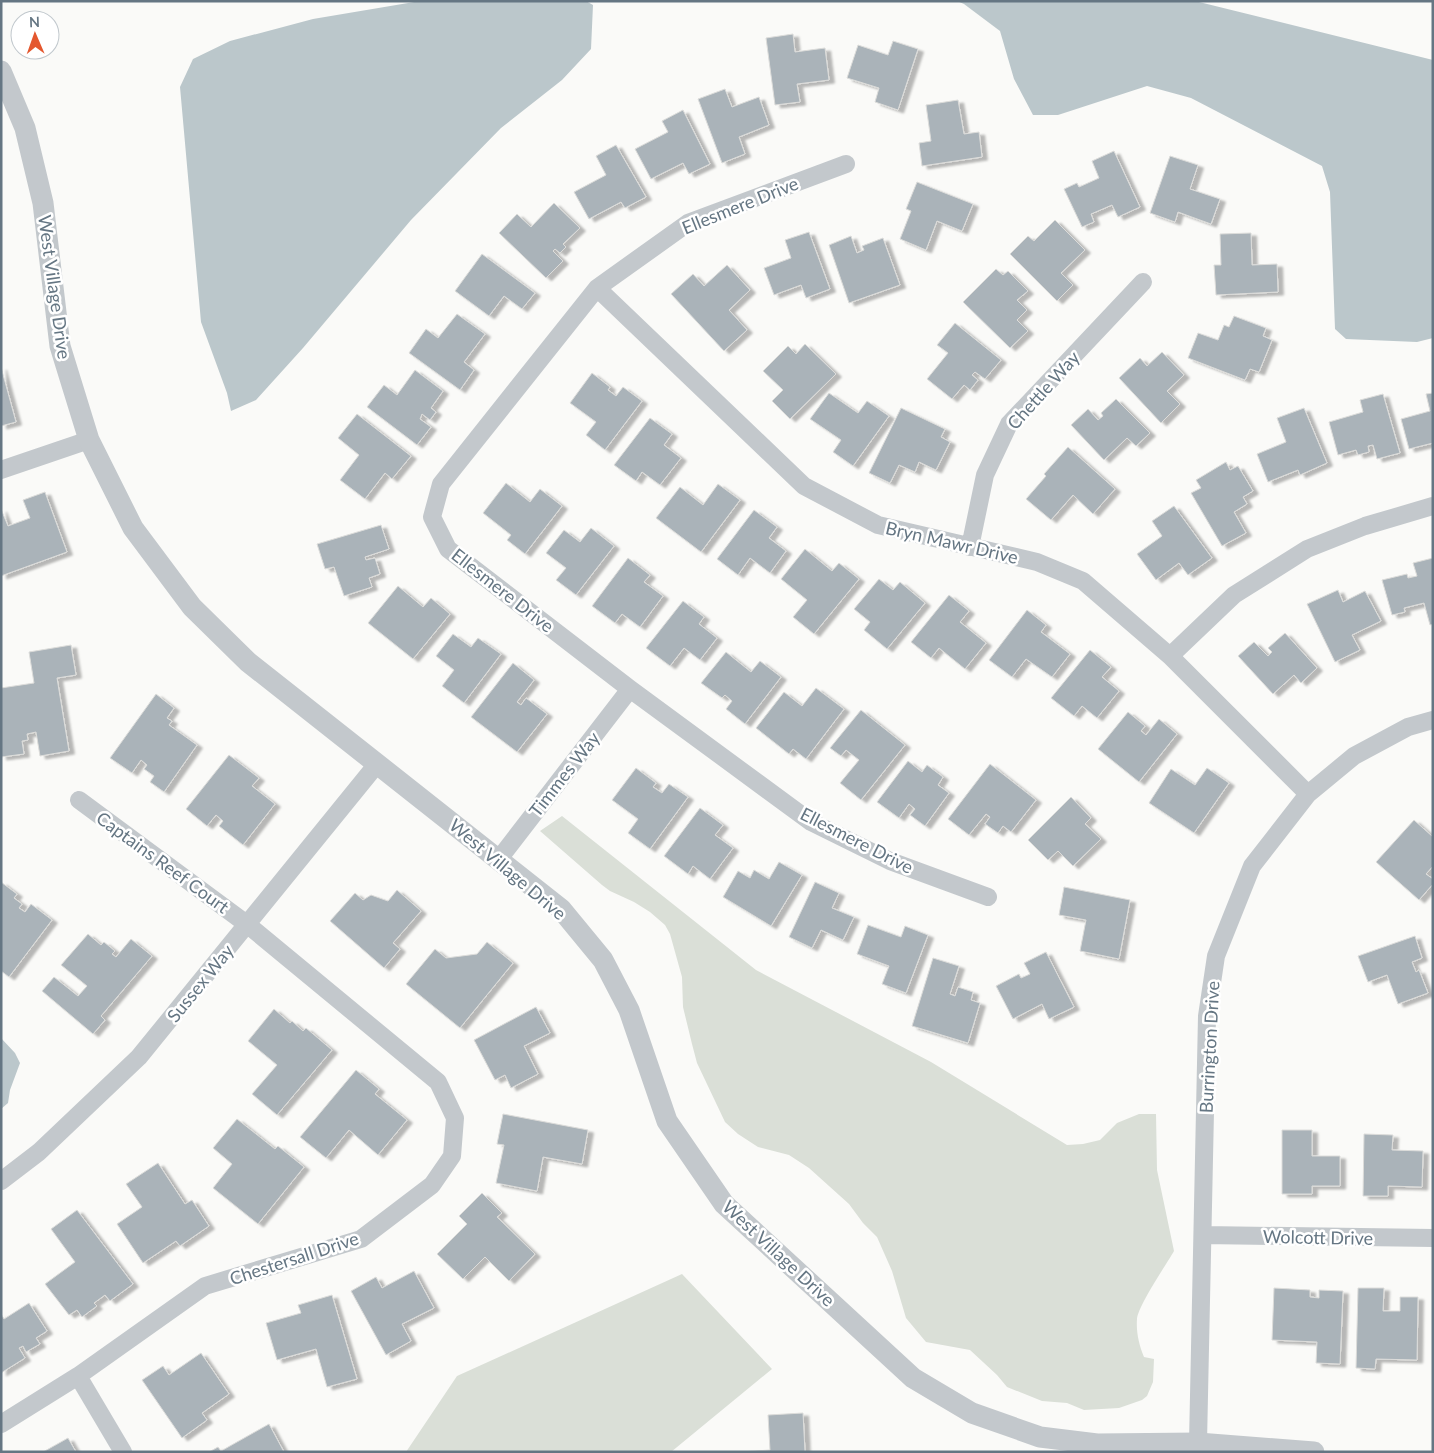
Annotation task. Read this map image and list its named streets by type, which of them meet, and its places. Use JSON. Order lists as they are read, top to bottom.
{
  "streets": {
    "street": [
      "Ellesmere Drive",
      "West Village Drive",
      "Chettle Way",
      "Bryn Mawr Drive",
      "Timmes Way",
      "Captains Reef Court",
      "Sussex Way",
      "Burrington Drive",
      "Wolcott Drive",
      "Chestersall Drive"
    ]
  },
  "crossings": [
    ["Ellesmere Drive", "Bryn Mawr Drive"],
    ["Ellesmere Drive", "Timmes Way"],
    ["West Village Drive", "Timmes Way"],
    ["West Village Drive", "Sussex Way"],
    ["West Village Drive", "Burrington Drive"],
    ["Chettle Way", "Bryn Mawr Drive"],
    ["Bryn Mawr Drive", "Burrington Drive"],
    ["Captains Reef Court", "Sussex Way"],
    ["Captains Reef Court", "Chestersall Drive"],
    ["Sussex Way", "Chestersall Drive"],
    ["Burrington Drive", "Wolcott Drive"]
  ],
  "north": "top"
}
